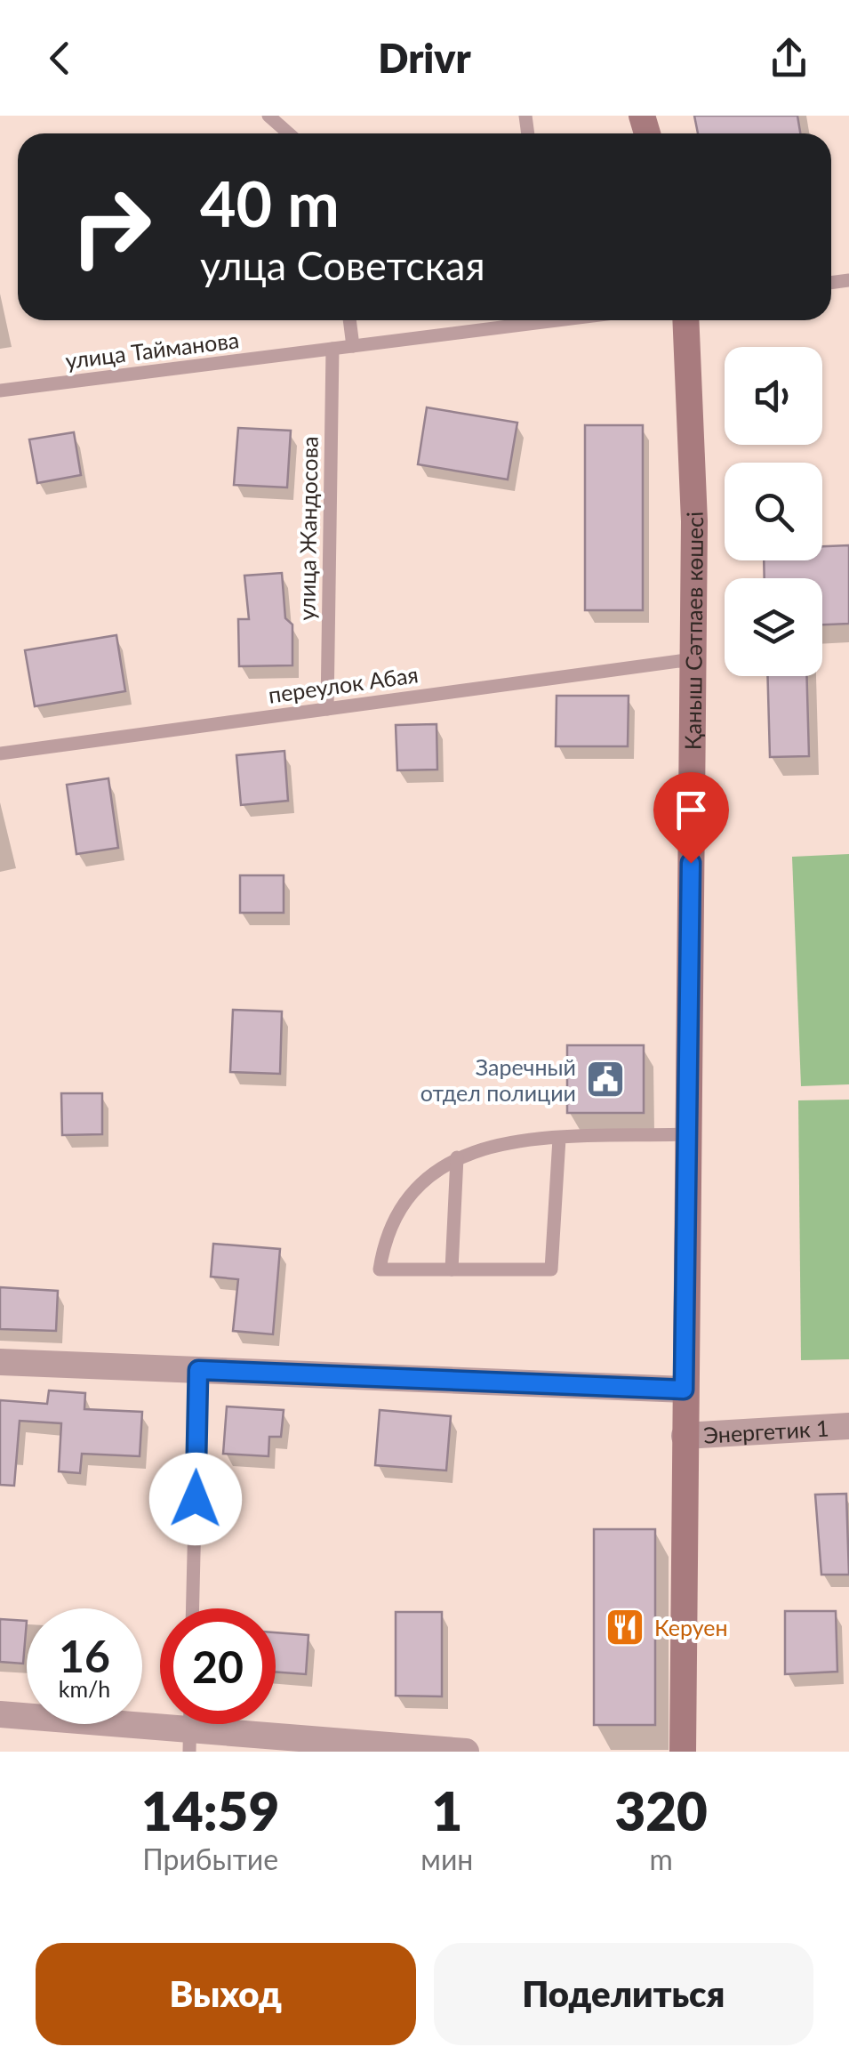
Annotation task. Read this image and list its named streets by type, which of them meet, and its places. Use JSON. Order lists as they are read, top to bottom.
{
  "streets": {
    "street": ["Қаныш Сәтпаев көшесі", "Энергетик 1"],
    "lane": ["улица Тайманова", "улица Жандосова", "переулок Абая"]
  },
  "crossings": [
    ["улица Тайманова", "улица Жандосова"],
    ["улица Жандосова", "переулок Абая"],
    ["Қаныш Сәтпаев көшесі", "переулок Абая"],
    ["Қаныш Сәтпаев көшесі", "Энергетик 1"]
  ],
  "places": {
    "public building": ["Заречный отдел полиции"],
    "restaurant": ["Керуен"]
  },
  "page": {
    "header": "Drivr",
    "turn": ["40 m", "улца Советская"],
    "speed": "16 km/h",
    "limit": "20",
    "eta": [
      "14:59",
      "Прибытие",
      "1",
      "мин",
      "320",
      "m"
    ],
    "buttons": ["Выход", "Поделиться"]
  }
}
